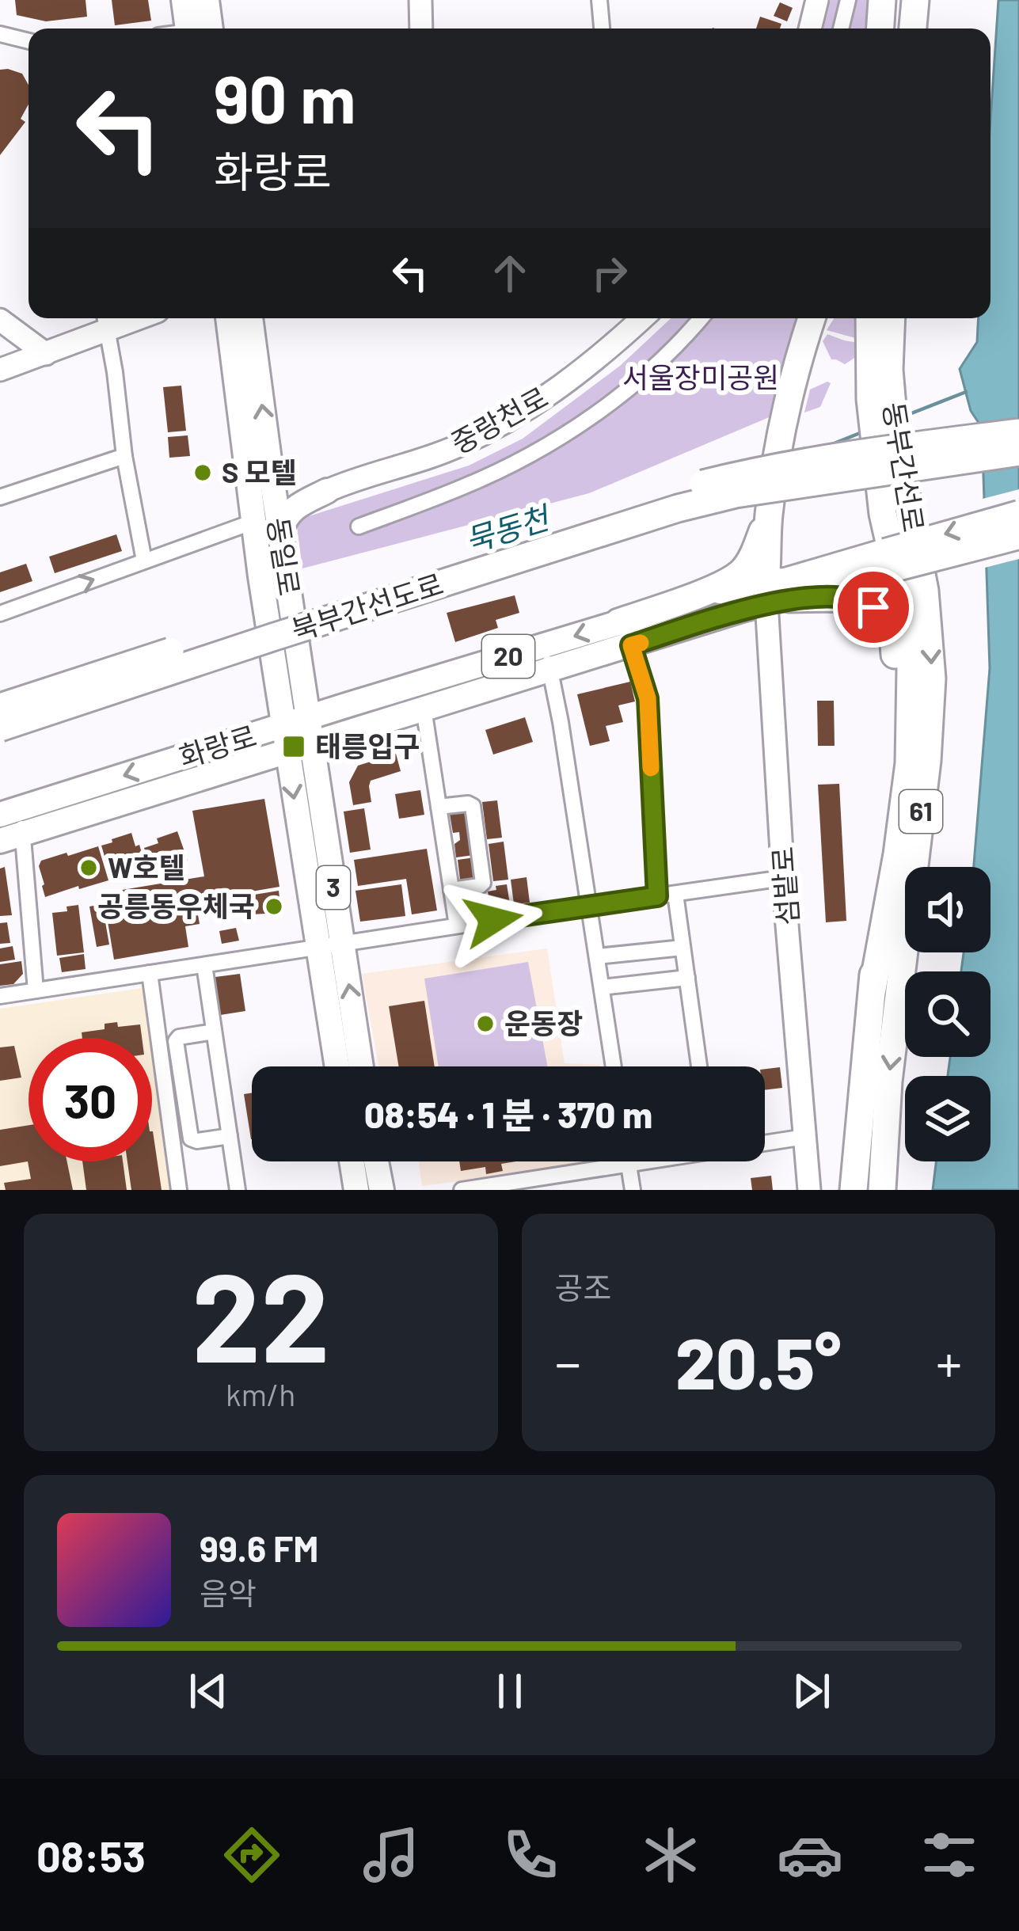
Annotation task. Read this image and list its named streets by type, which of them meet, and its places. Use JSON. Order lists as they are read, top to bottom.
{
  "streets": {
    "highway": ["동부간선로", "북부간선도로", "61"],
    "main road": [
      "중랑천로",
      "동일로",
      "20",
      "화랑로",
      "섬밭로",
      "3"
    ]
  },
  "crossings": [
    ["동일로", "화랑로"],
    ["화랑로", "섬밭로"]
  ],
  "water": ["묵동천"],
  "parks": ["서울장미공원"],
  "places": {
    "other": [
      "S 모텔",
      "W호텔",
      "공릉동우체국",
      "운동장"
    ],
    "transit": ["태릉입구"]
  },
  "page": {
    "turn": ["90 m", "화랑로"],
    "limit": "30",
    "trip": "08:54 · 1 분 · 370 m",
    "tile": [
      ["22", "km/h"],
      "공조"
    ],
    "heat": ["−", "20.5°", "+"],
    "song": ["99.6 FM", "음악"],
    "tabs": "08:53"
  }
}
